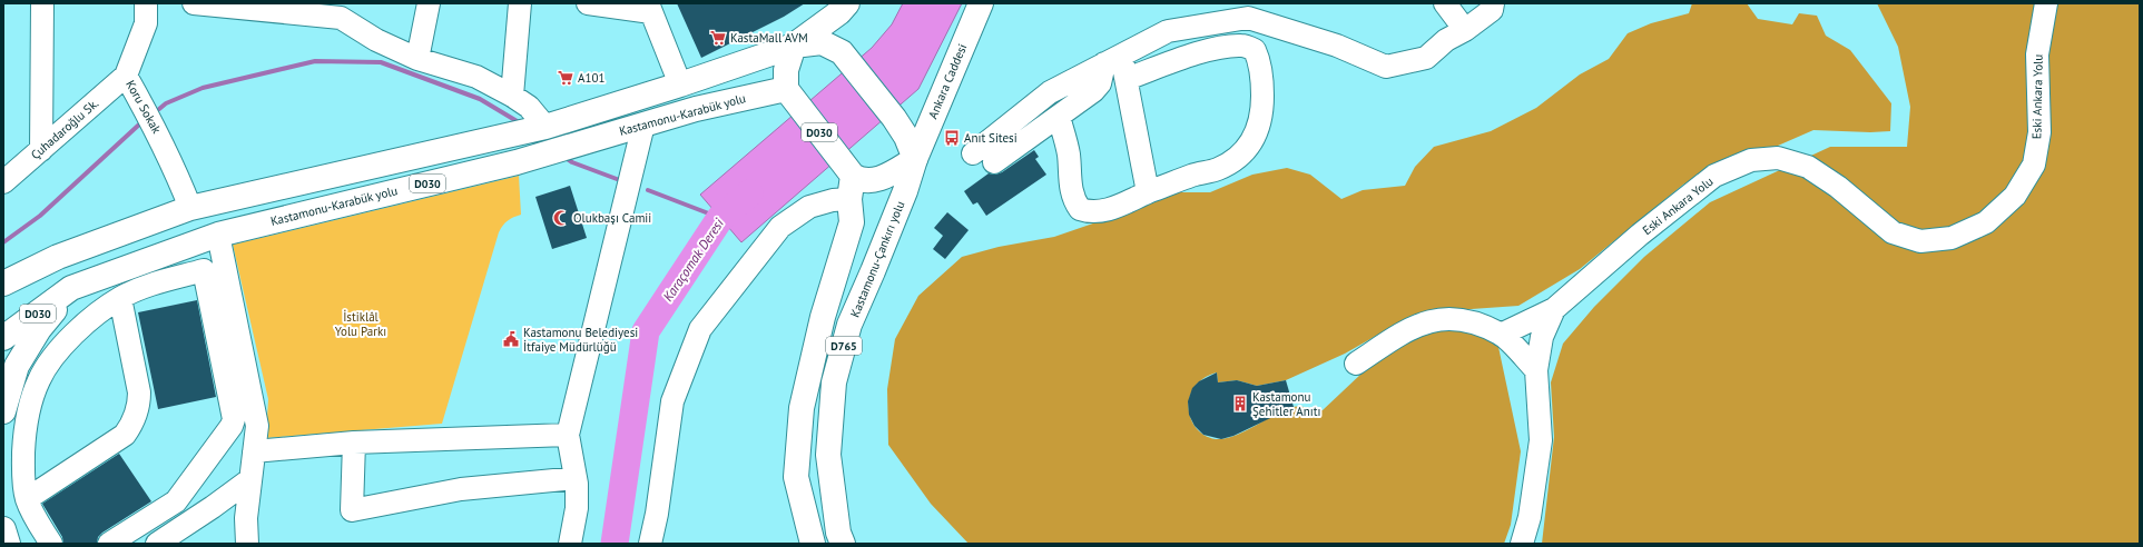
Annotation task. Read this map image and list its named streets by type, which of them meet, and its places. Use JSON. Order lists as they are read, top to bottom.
{
  "streets": {
    "main road": [
      "Ankara Caddesi",
      "Kastamonu-Karabük yolu",
      "D030",
      "Kastamonu-Çankırı yolu",
      "D765"
    ],
    "street": ["Eski Ankara Yolu", "Koru Sokak", "Çuhadaroğlu Sk."]
  },
  "crossings": [
    ["Ankara Caddesi", "Kastamonu-Çankırı yolu"],
    ["Koru Sokak", "Çuhadaroğlu Sk."],
    ["Kastamonu-Karabük yolu", "D030"],
    ["D030", "D765"]
  ],
  "water": ["Karaçomak Deresi"],
  "parks": ["İstiklâl Yolu Parkı"],
  "places": {
    "supermarket": ["KastaMall AVM", "A101"],
    "bus stop": ["Anıt Sitesi"],
    "mosque": ["Olukbaşı Camii"],
    "public building": ["Kastamonu Belediyesi İtfaiye Müdürlüğü"],
    "building": ["Kastamonu Şehitler Anıtı"]
  }
}
